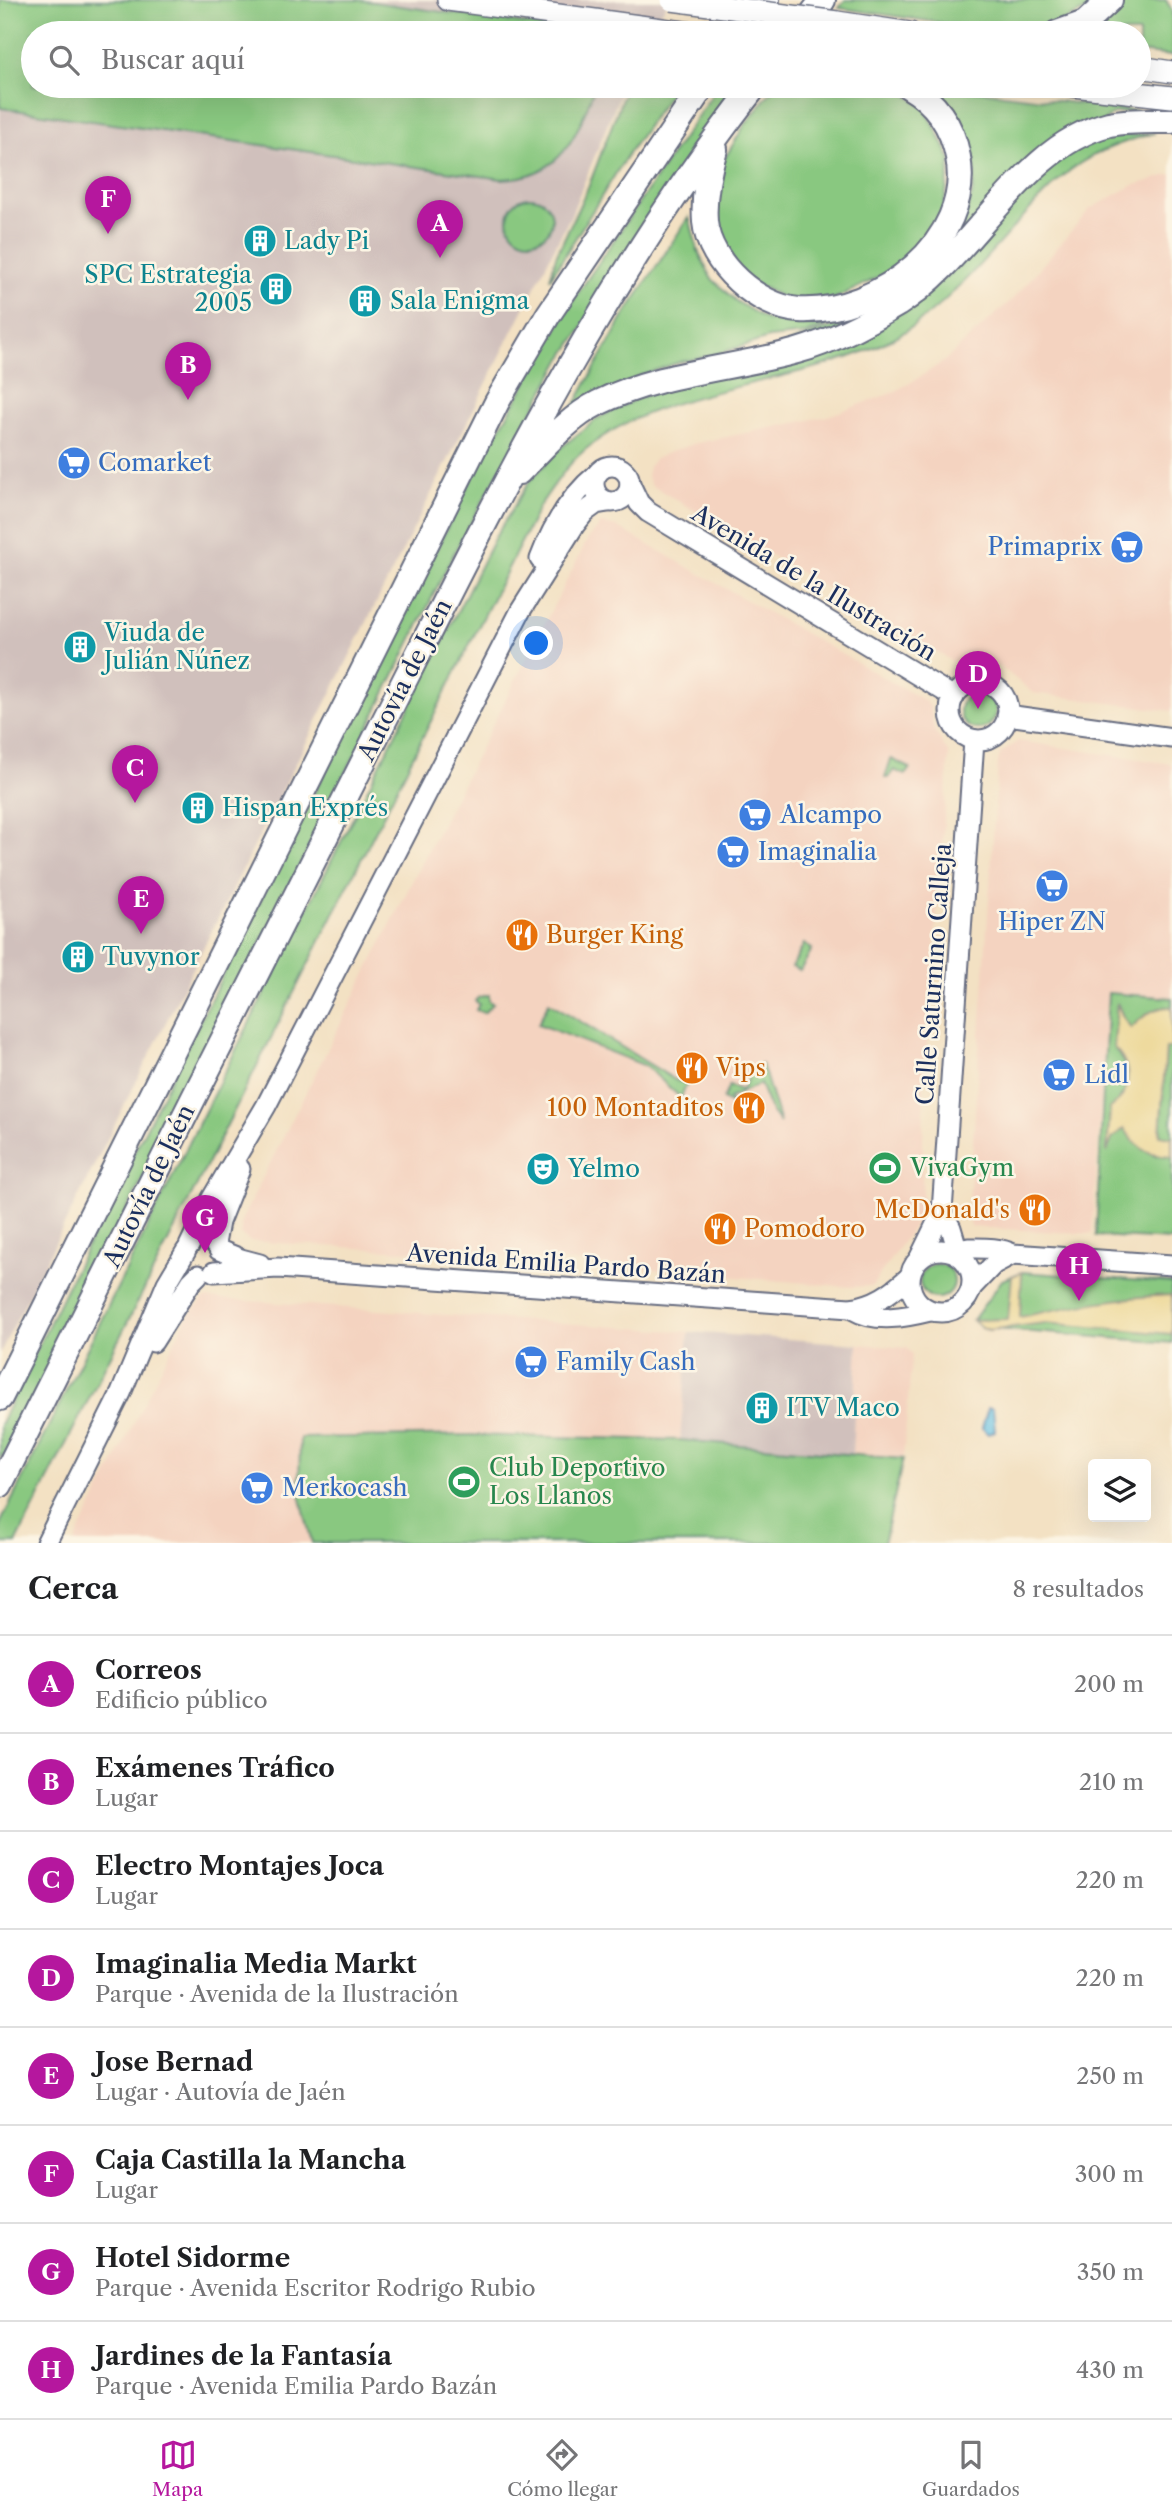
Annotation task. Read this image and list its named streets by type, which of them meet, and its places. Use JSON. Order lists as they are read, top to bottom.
{
  "streets": {
    "highway": ["Autovía de Jaén"],
    "street": ["Avenida de la Ilustración", "Calle Saturnino Calleja", "Avenida Emilia Pardo Bazán"]
  },
  "crossings": [
    ["Avenida de la Ilustración", "Calle Saturnino Calleja"],
    ["Calle Saturnino Calleja", "Avenida Emilia Pardo Bazán"]
  ],
  "places": {
    "building": [
      "Lady Pi",
      "SPC Estrategia 2005",
      "Sala Enigma",
      "Viuda de Julián Núñez",
      "Hispan Exprés",
      "Tuvynor",
      "ITV Maco"
    ],
    "supermarket": [
      "Comarket",
      "Primaprix",
      "Alcampo",
      "Imaginalia",
      "Hiper ZN",
      "Lidl",
      "Family Cash",
      "Merkocash"
    ],
    "restaurant": [
      "Burger King",
      "Vips",
      "100 Montaditos",
      "McDonald's",
      "Pomodoro"
    ],
    "sports": ["VivaGym", "Club Deportivo Los Llanos"],
    "theatre": ["Yelmo"]
  },
  "page": {
    "search": "Buscar aquí",
    "pins": [
      "F",
      "A",
      "B",
      "D",
      "C",
      "E",
      "G",
      "H"
    ],
    "heading": ["Cerca", "8 resultados"],
    "list": [
      {
        "mark": "A",
        "name": "Correos",
        "note": "Edificio público",
        "value": "200 m"
      },
      {
        "mark": "B",
        "name": "Exámenes Tráfico",
        "note": "Lugar",
        "value": "210 m"
      },
      {
        "mark": "C",
        "name": "Electro Montajes Joca",
        "note": "Lugar",
        "value": "220 m"
      },
      {
        "mark": "D",
        "name": "Imaginalia Media Markt",
        "note": "Parque · Avenida de la Ilustración",
        "value": "220 m"
      },
      {
        "mark": "E",
        "name": "Jose Bernad",
        "note": "Lugar · Autovía de Jaén",
        "value": "250 m"
      },
      {
        "mark": "F",
        "name": "Caja Castilla la Mancha",
        "note": "Lugar",
        "value": "300 m"
      },
      {
        "mark": "G",
        "name": "Hotel Sidorme",
        "note": "Parque · Avenida Escritor Rodrigo Rubio",
        "value": "350 m"
      },
      {
        "mark": "H",
        "name": "Jardines de la Fantasía",
        "note": "Parque · Avenida Emilia Pardo Bazán",
        "value": "430 m"
      }
    ],
    "nav": ["Mapa", "Cómo llegar", "Guardados"]
  }
}
